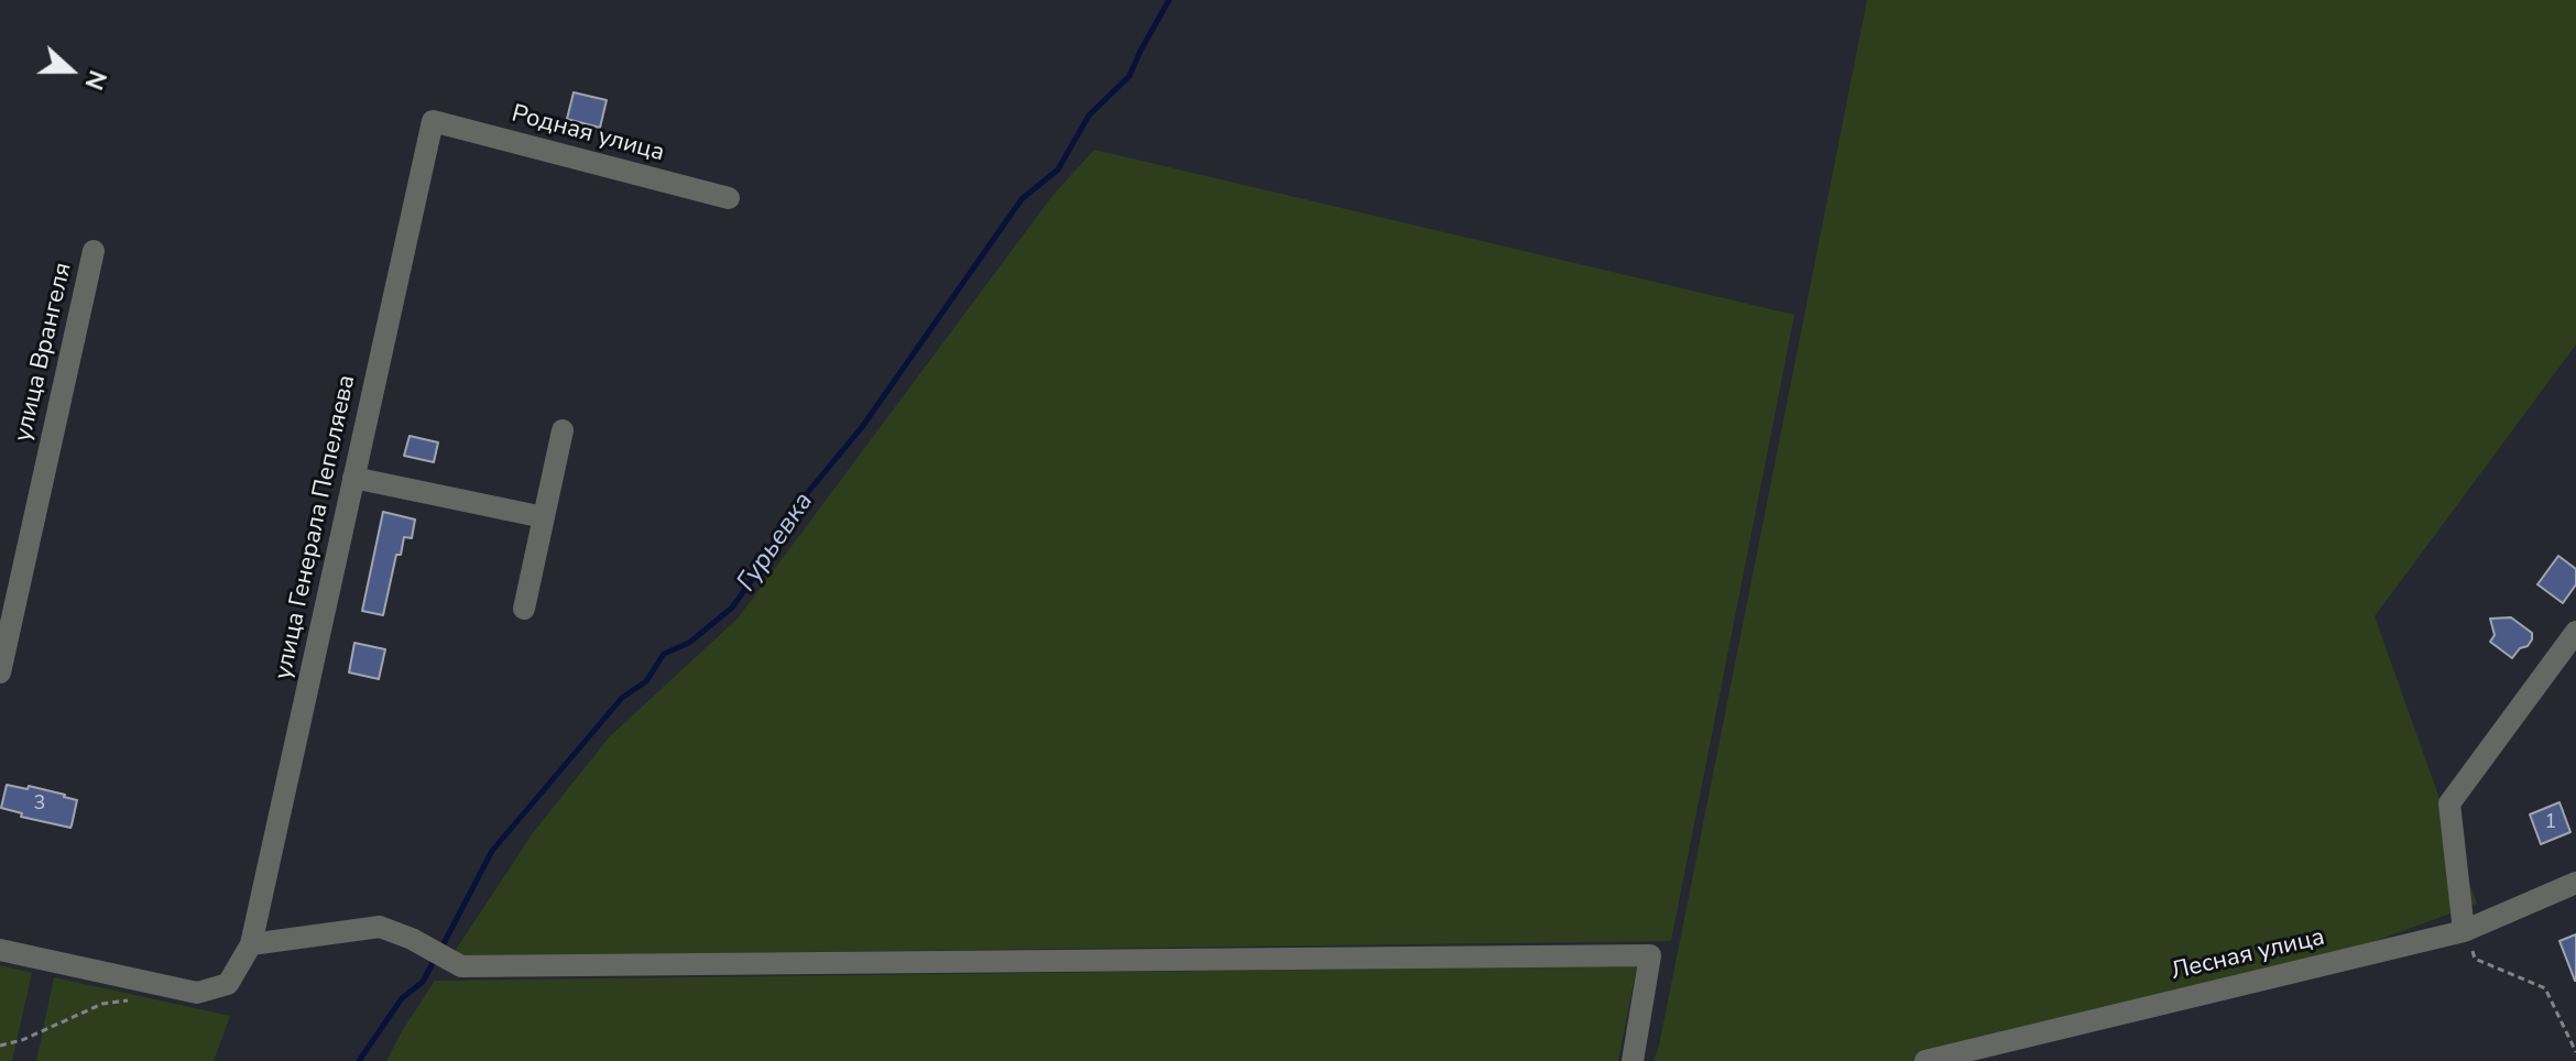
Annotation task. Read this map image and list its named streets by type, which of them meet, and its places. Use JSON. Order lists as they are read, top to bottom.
{
  "streets": {
    "street": [
      "Родная улица",
      "улица Врангеля",
      "улица Генерала Пепеляева",
      "Лесная улица"
    ]
  },
  "crossings": [
    ["Родная улица", "улица Генерала Пепеляева"]
  ],
  "water": ["Гурьевка"],
  "house_numbers": ["3", "1"],
  "north": "right"
}
